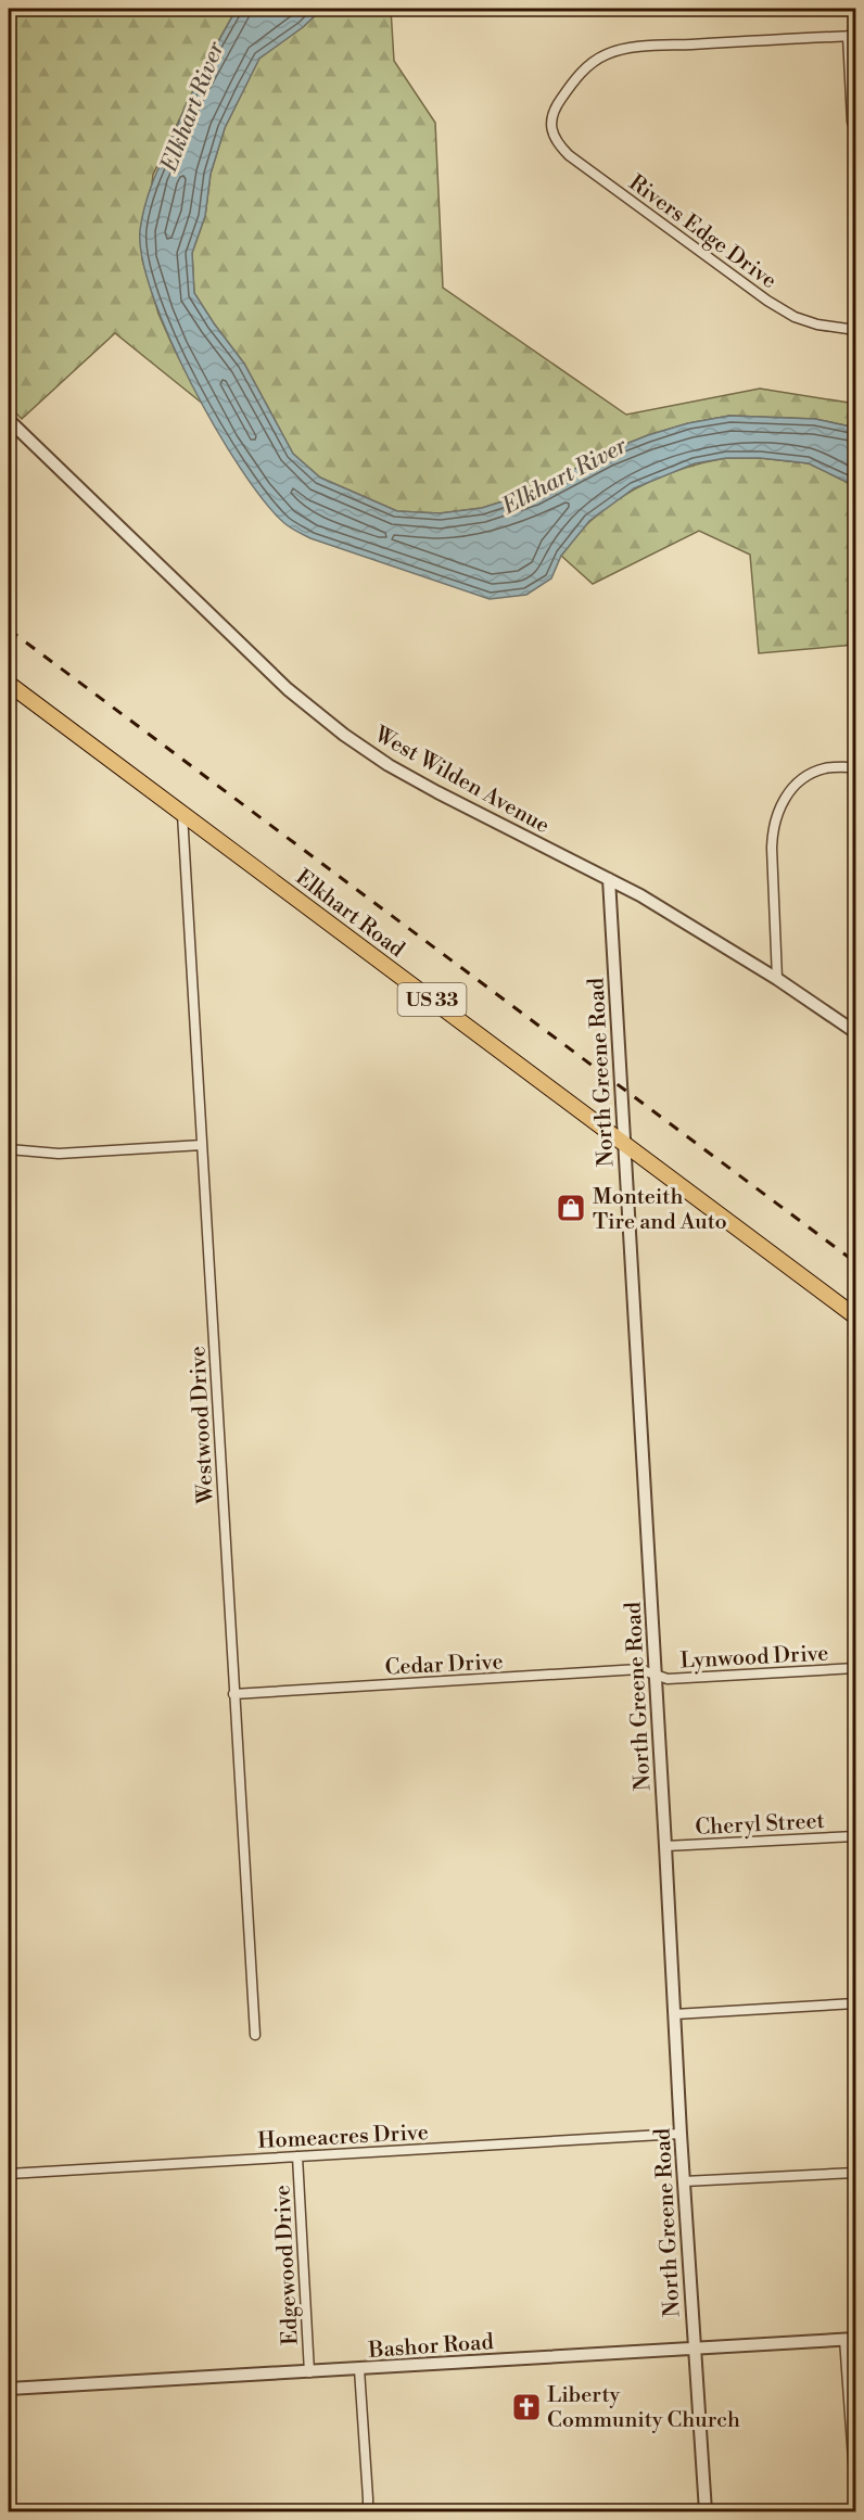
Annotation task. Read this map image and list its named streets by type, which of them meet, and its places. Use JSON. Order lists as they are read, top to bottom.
{
  "streets": {
    "highway": ["Elkhart Road", "US 33"],
    "street": [
      "Rivers Edge Drive",
      "West Wilden Avenue",
      "North Greene Road",
      "Westwood Drive",
      "Lynwood Drive",
      "Cedar Drive",
      "Cheryl Street",
      "Homeacres Drive",
      "Edgewood Drive",
      "Bashor Road"
    ]
  },
  "crossings": [
    ["West Wilden Avenue", "North Greene Road"],
    ["Elkhart Road", "North Greene Road"],
    ["Elkhart Road", "Westwood Drive"],
    ["North Greene Road", "Lynwood Drive"],
    ["North Greene Road", "Cedar Drive"],
    ["North Greene Road", "Cheryl Street"],
    ["North Greene Road", "Homeacres Drive"],
    ["North Greene Road", "Bashor Road"],
    ["Westwood Drive", "Cedar Drive"],
    ["Lynwood Drive", "Cedar Drive"],
    ["Homeacres Drive", "Edgewood Drive"],
    ["Edgewood Drive", "Bashor Road"]
  ],
  "water": ["Elkhart River"],
  "places": {
    "shop": ["Monteith Tire and Auto"],
    "church": ["Liberty Community Church"]
  }
}
